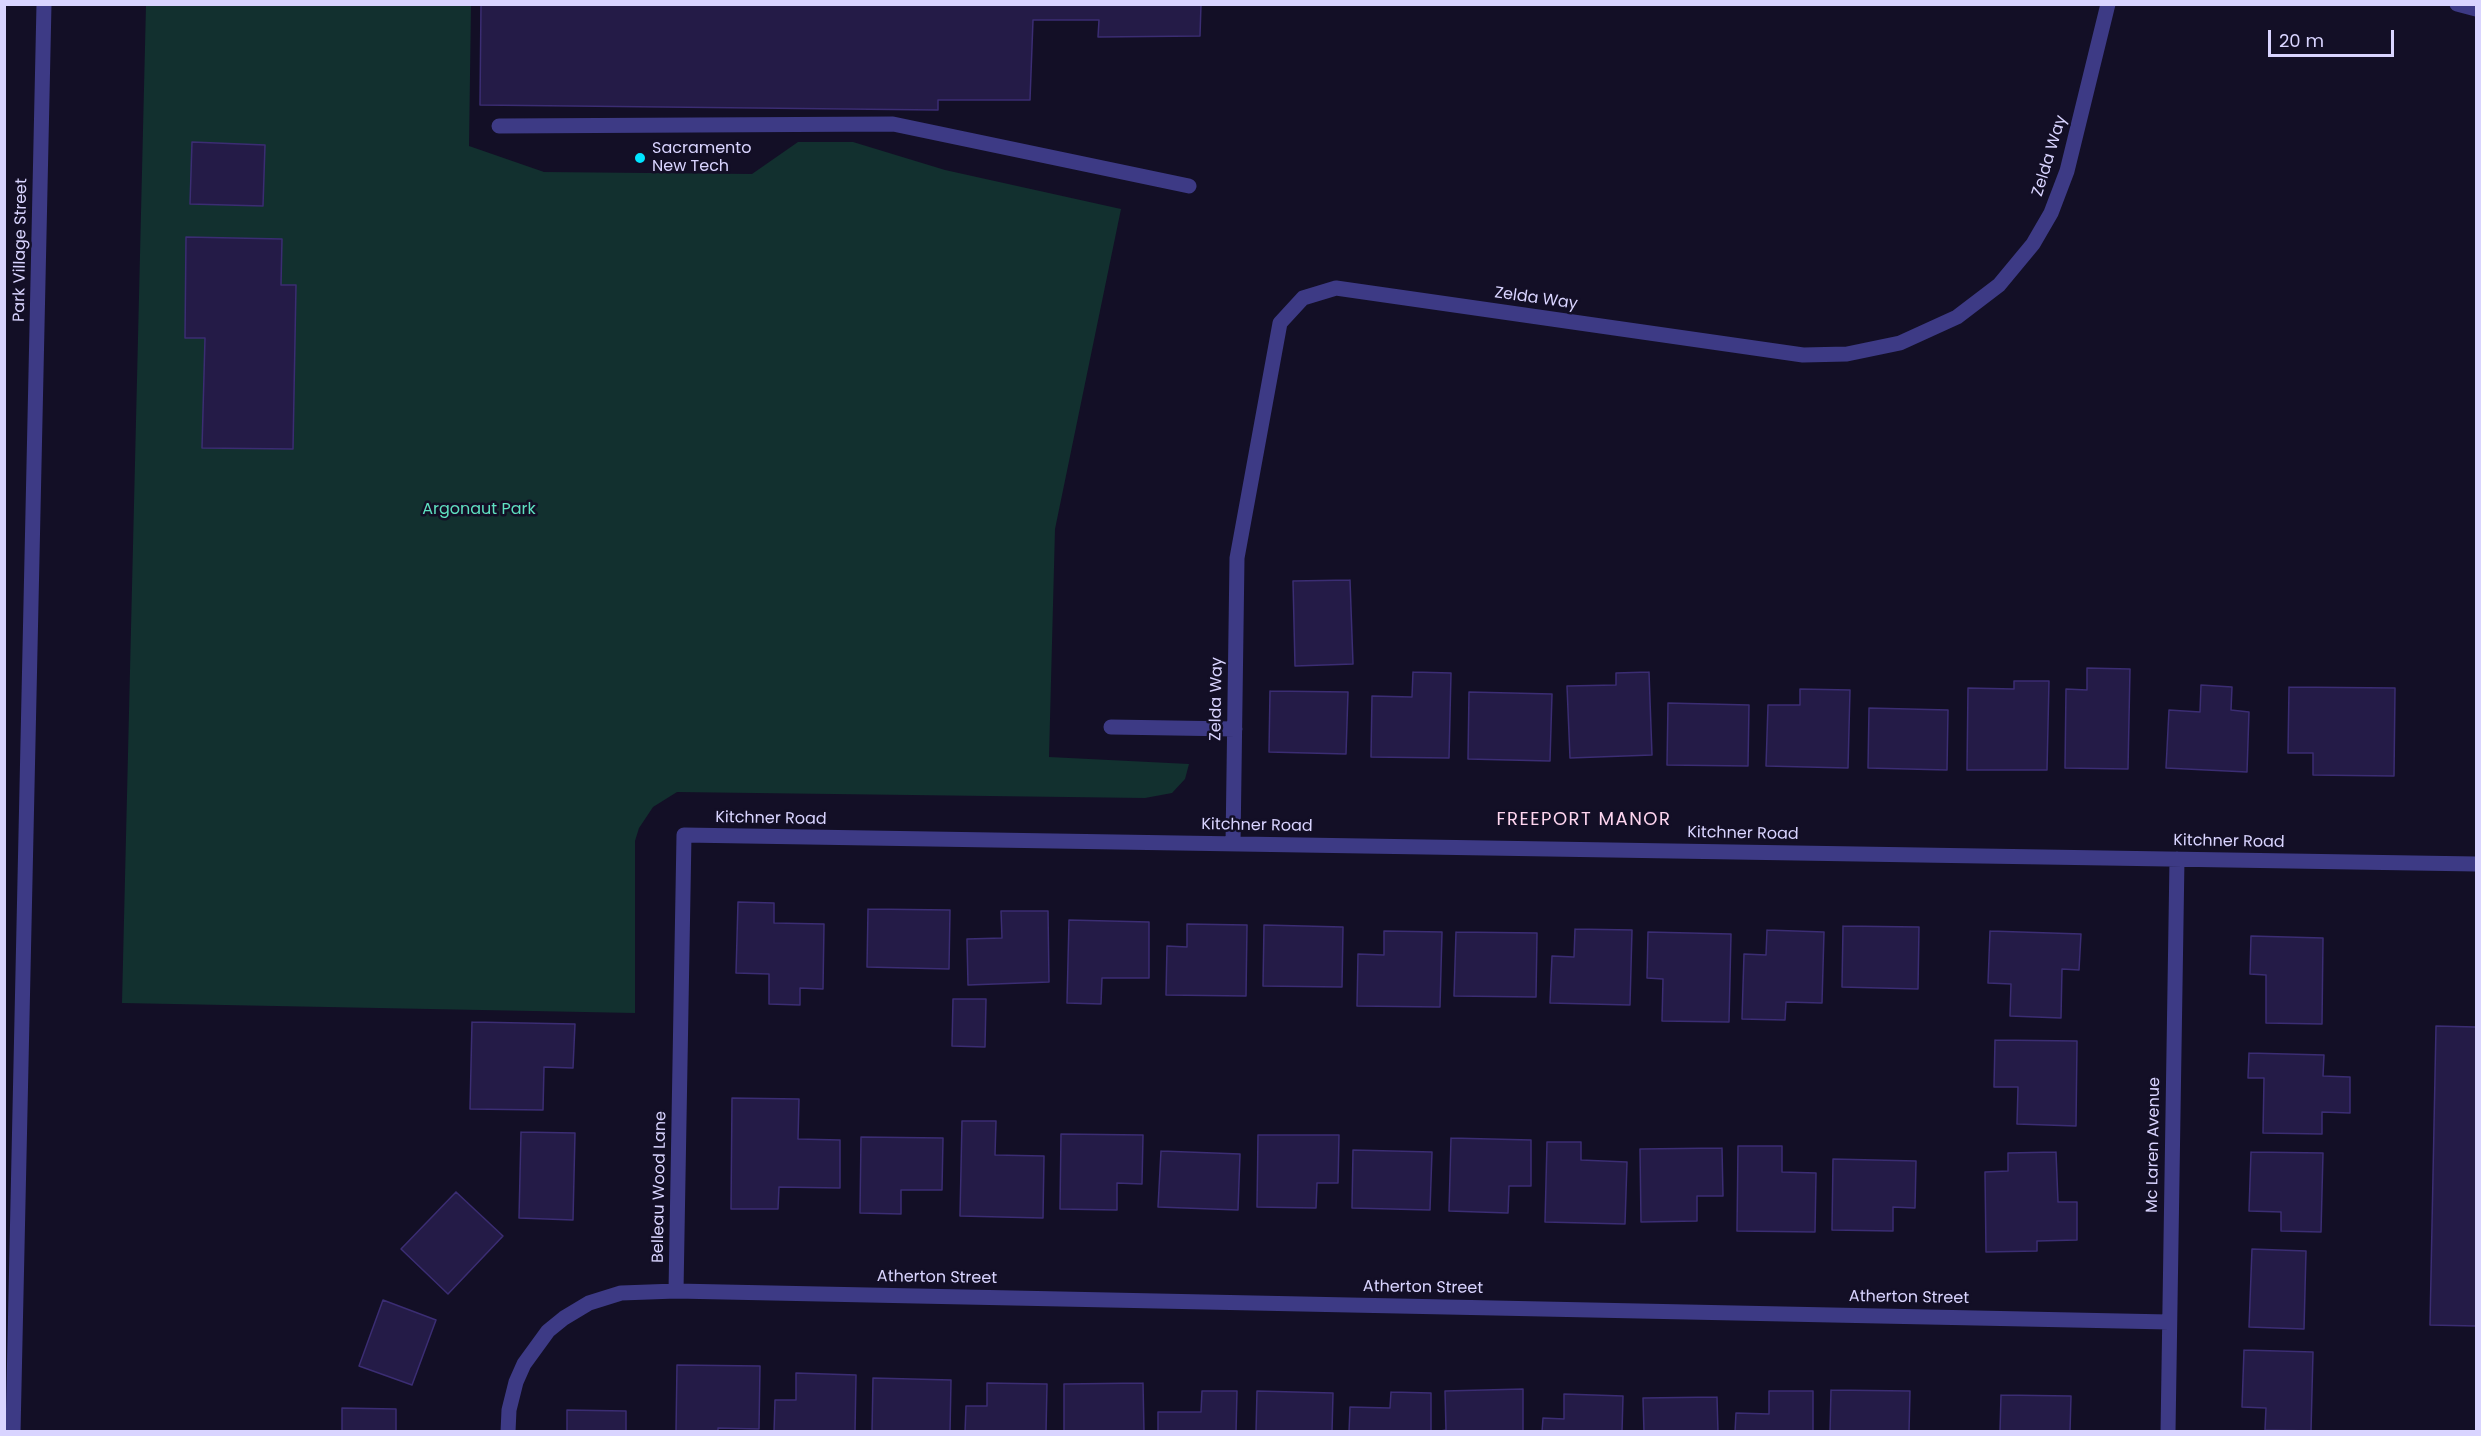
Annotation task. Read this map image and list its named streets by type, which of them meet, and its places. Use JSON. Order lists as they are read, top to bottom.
{
  "streets": {
    "street": [
      "Zelda Way",
      "Park Village Street",
      "Kitchner Road",
      "Mc Laren Avenue",
      "Belleau Wood Lane",
      "Atherton Street"
    ]
  },
  "crossings": [
    ["Zelda Way", "Kitchner Road"],
    ["Kitchner Road", "Mc Laren Avenue"],
    ["Kitchner Road", "Belleau Wood Lane"],
    ["Mc Laren Avenue", "Atherton Street"],
    ["Belleau Wood Lane", "Atherton Street"]
  ],
  "districts": ["FREEPORT MANOR"],
  "parks": ["Argonaut Park"],
  "places": ["Sacramento New Tech"],
  "scale_bar": "20 m"
}
